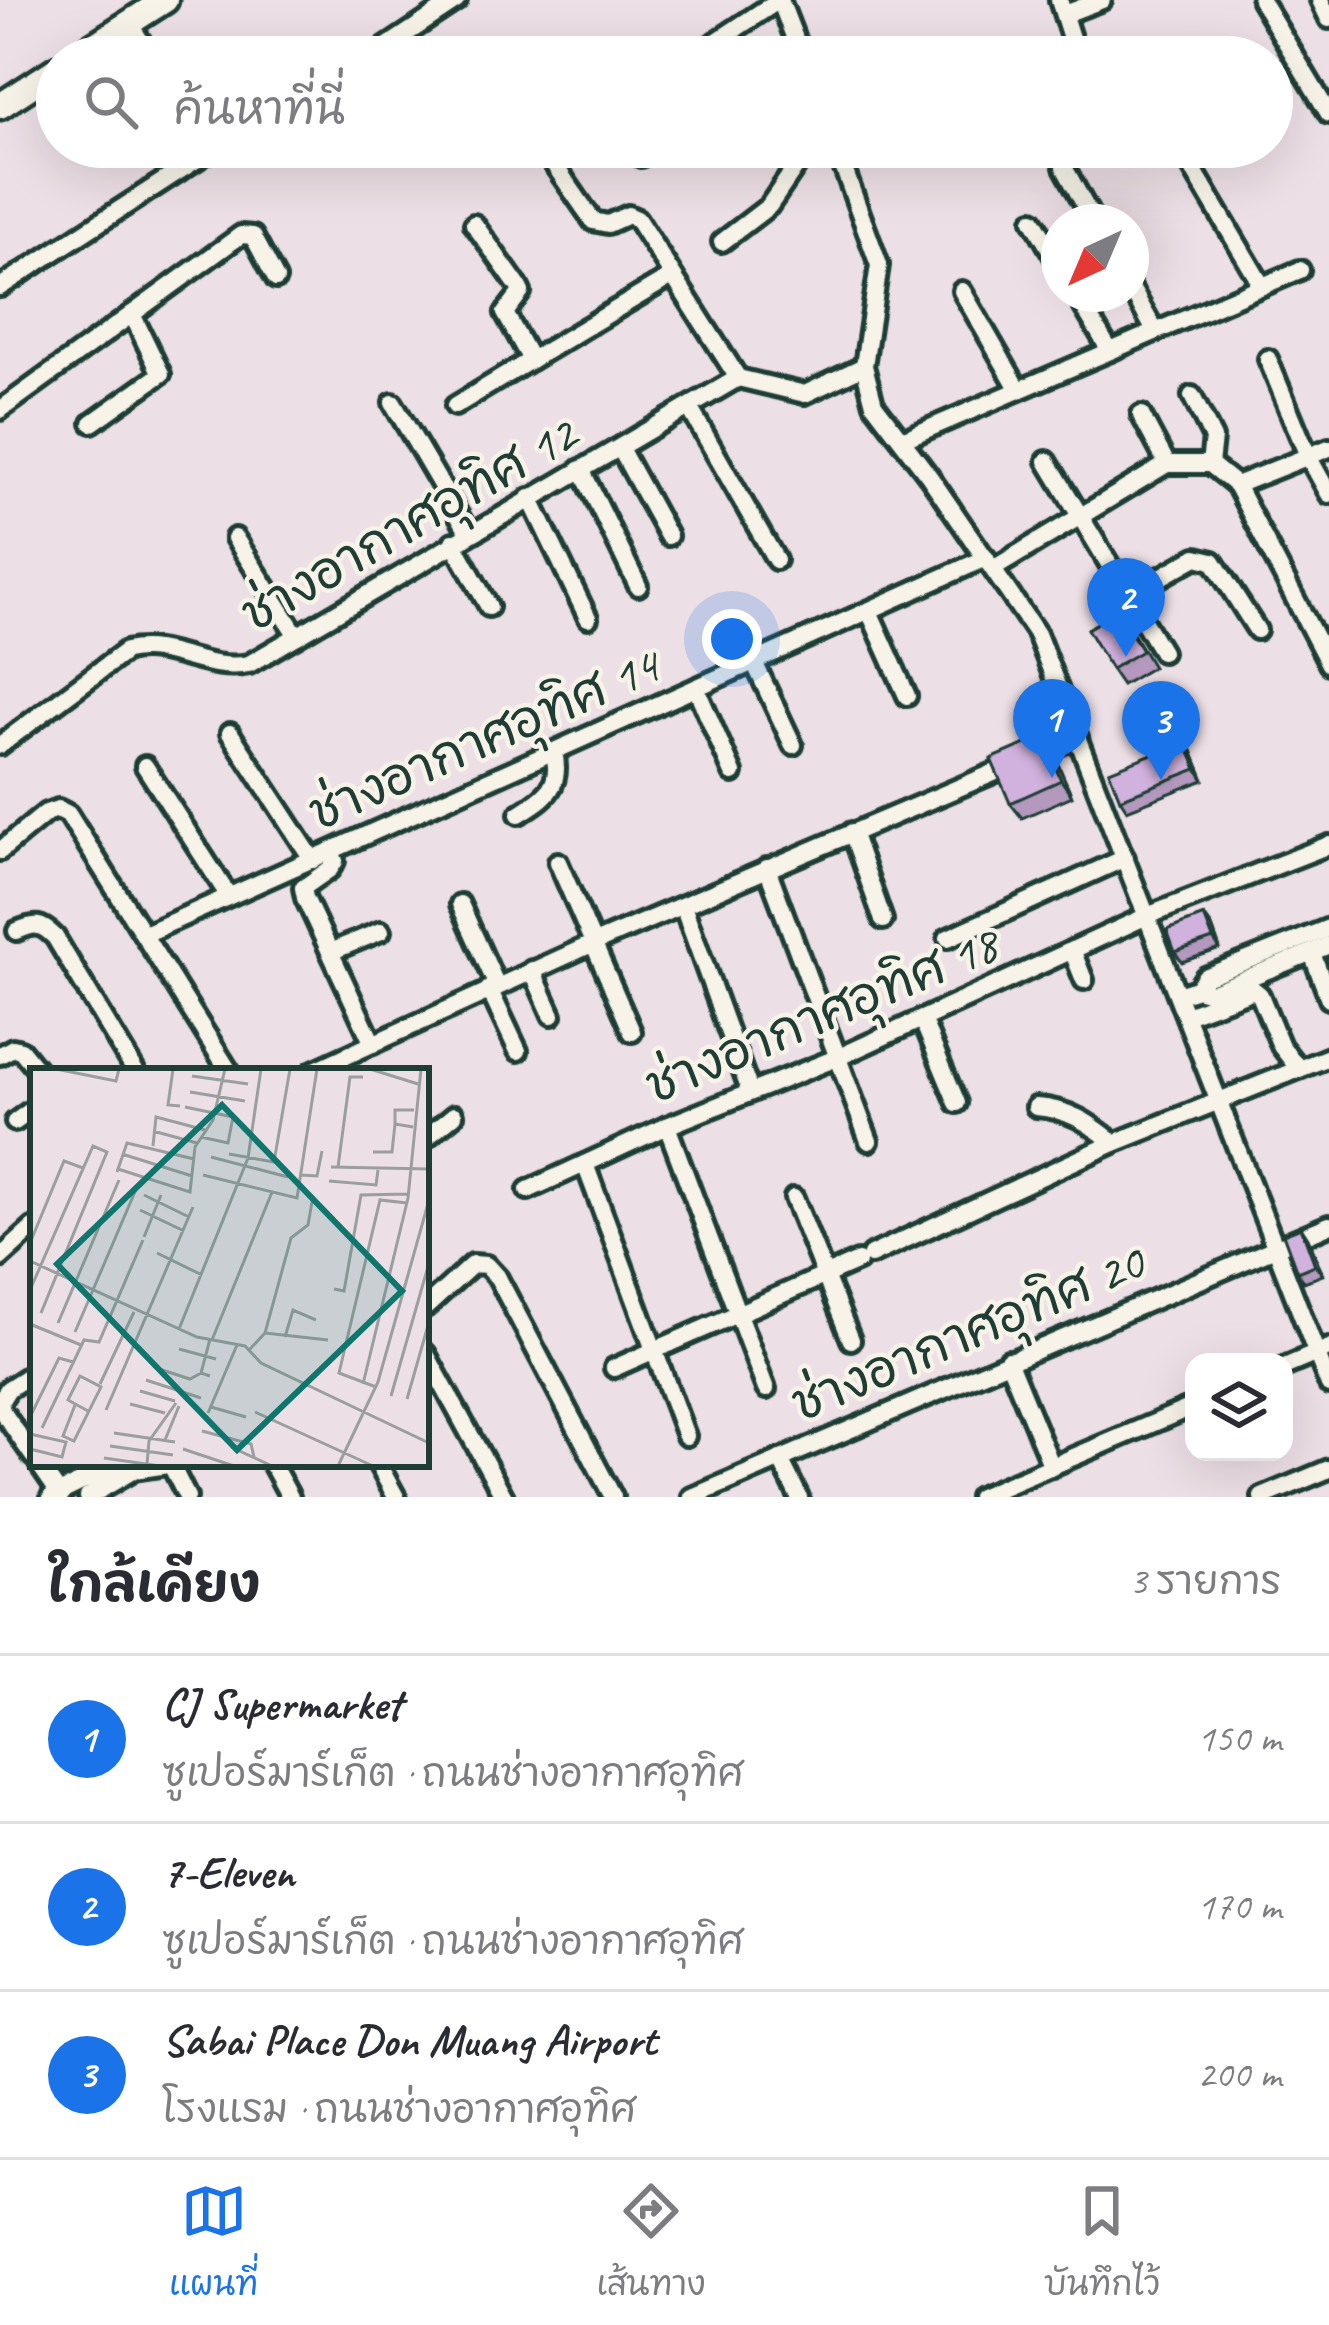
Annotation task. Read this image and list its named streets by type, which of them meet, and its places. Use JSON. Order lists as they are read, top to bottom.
{
  "streets": {
    "street": [
      "ช่างอากาศอุทิศ 12",
      "ช่างอากาศอุทิศ 14",
      "ช่างอากาศอุทิศ 18",
      "ช่างอากาศอุทิศ 20"
    ]
  },
  "north": "bottom left",
  "page": {
    "search": "ค้นหาที่นี่",
    "pins": ["2", "1", "3"],
    "heading": ["ใกล้เคียง", "3 รายการ"],
    "list": [
      {
        "mark": "1",
        "name": "CJ Supermarket",
        "note": "ซูเปอร์มาร์เก็ต · ถนนช่างอากาศอุทิศ",
        "value": "150 m"
      },
      {
        "mark": "2",
        "name": "7-Eleven",
        "note": "ซูเปอร์มาร์เก็ต · ถนนช่างอากาศอุทิศ",
        "value": "170 m"
      },
      {
        "mark": "3",
        "name": "Sabai Place Don Muang Airport",
        "note": "โรงแรม · ถนนช่างอากาศอุทิศ",
        "value": "200 m"
      }
    ],
    "nav": ["แผนที่", "เส้นทาง", "บันทึกไว้"]
  }
}
